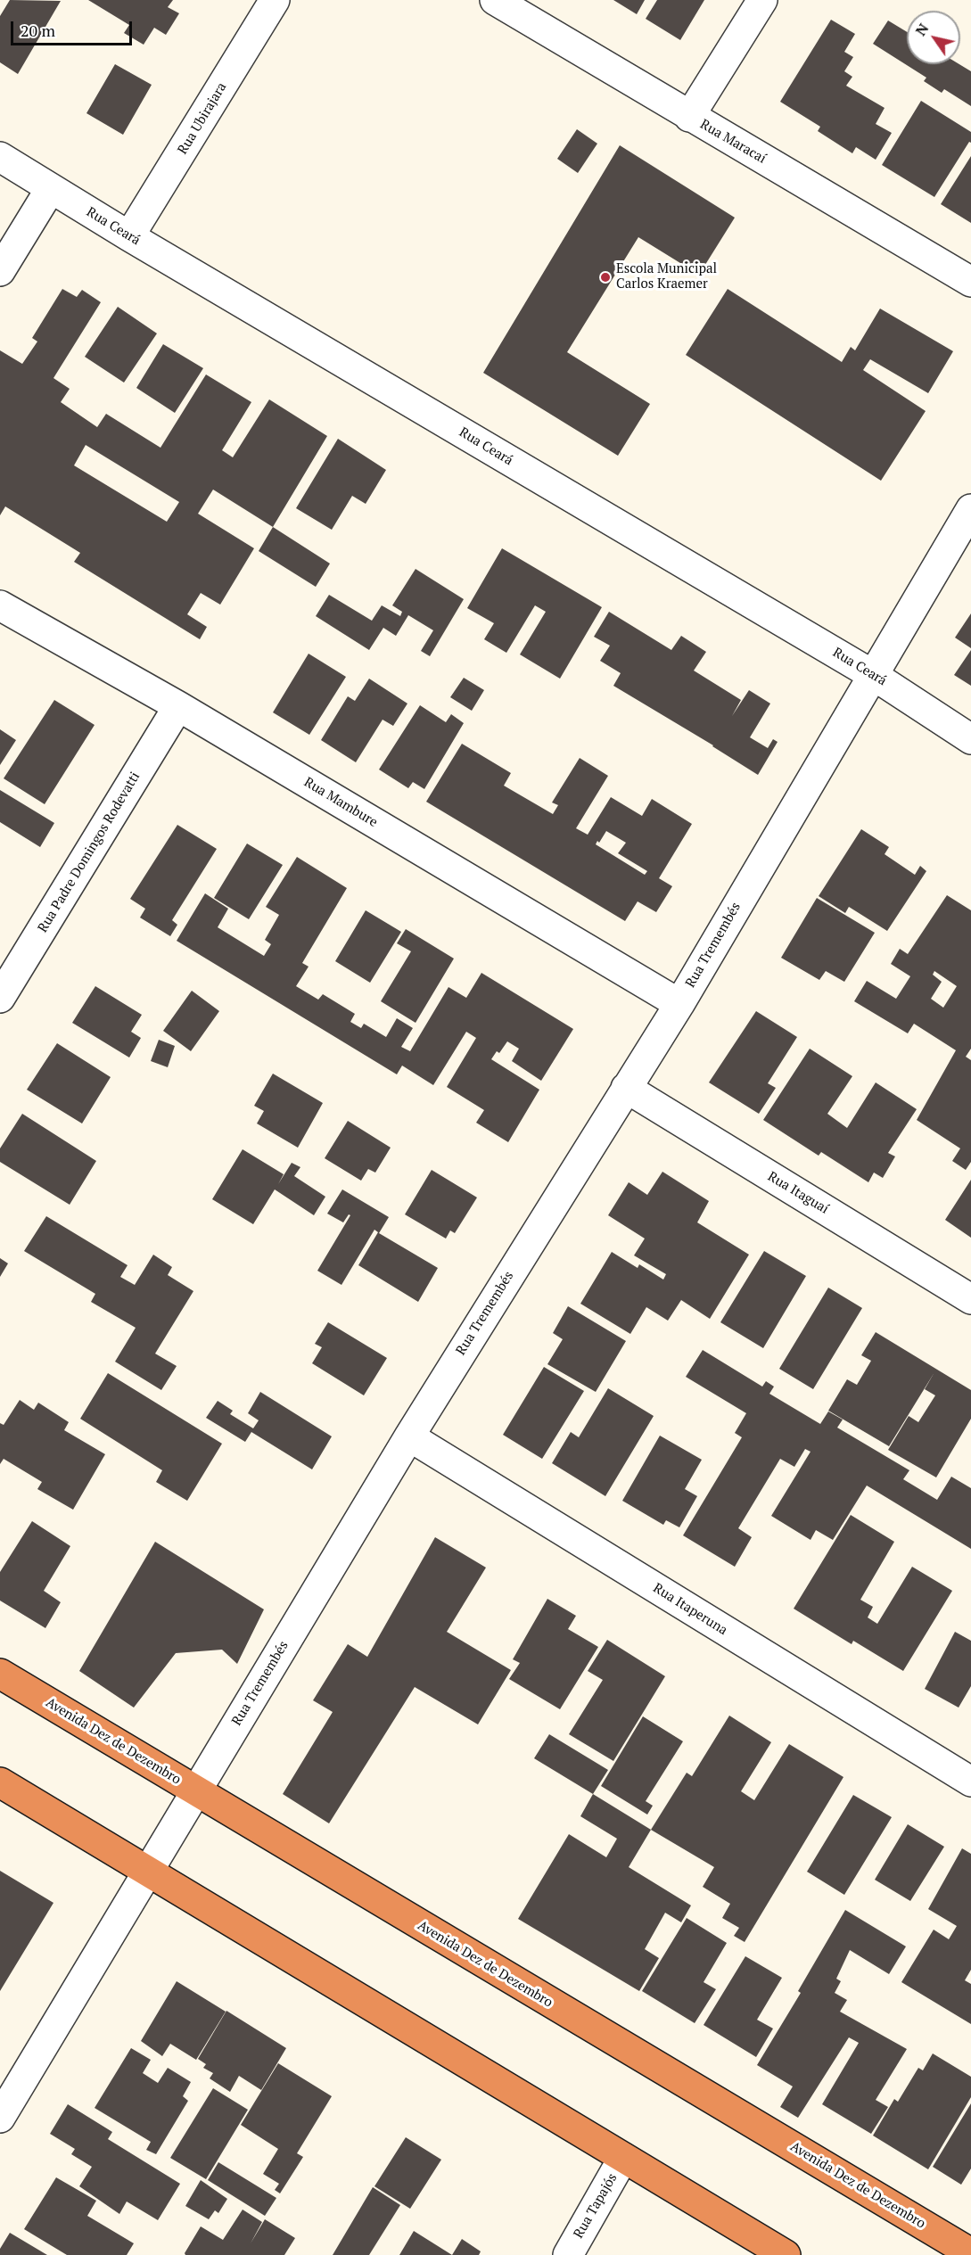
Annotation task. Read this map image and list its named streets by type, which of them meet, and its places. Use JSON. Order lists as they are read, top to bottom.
{
  "streets": {
    "highway": ["Avenida Dez de Dezembro"],
    "street": [
      "Rua Ubirajara",
      "Rua Maracaí",
      "Rua Ceará",
      "Rua Mambure",
      "Rua Padre Domingos Rodevatti",
      "Rua Tremembés",
      "Rua Itaguaí",
      "Rua Itaperuna",
      "Rua Tapajós"
    ]
  },
  "crossings": [
    ["Rua Ubirajara", "Rua Ceará"],
    ["Rua Ceará", "Rua Tremembés"],
    ["Rua Mambure", "Rua Padre Domingos Rodevatti"],
    ["Rua Mambure", "Rua Tremembés"],
    ["Rua Tremembés", "Rua Itaguaí"],
    ["Rua Tremembés", "Rua Itaperuna"],
    ["Rua Tremembés", "Avenida Dez de Dezembro"]
  ],
  "places": ["Escola Municipal Carlos Kraemer"],
  "scale_bar": "20 m",
  "north": "top left"
}
